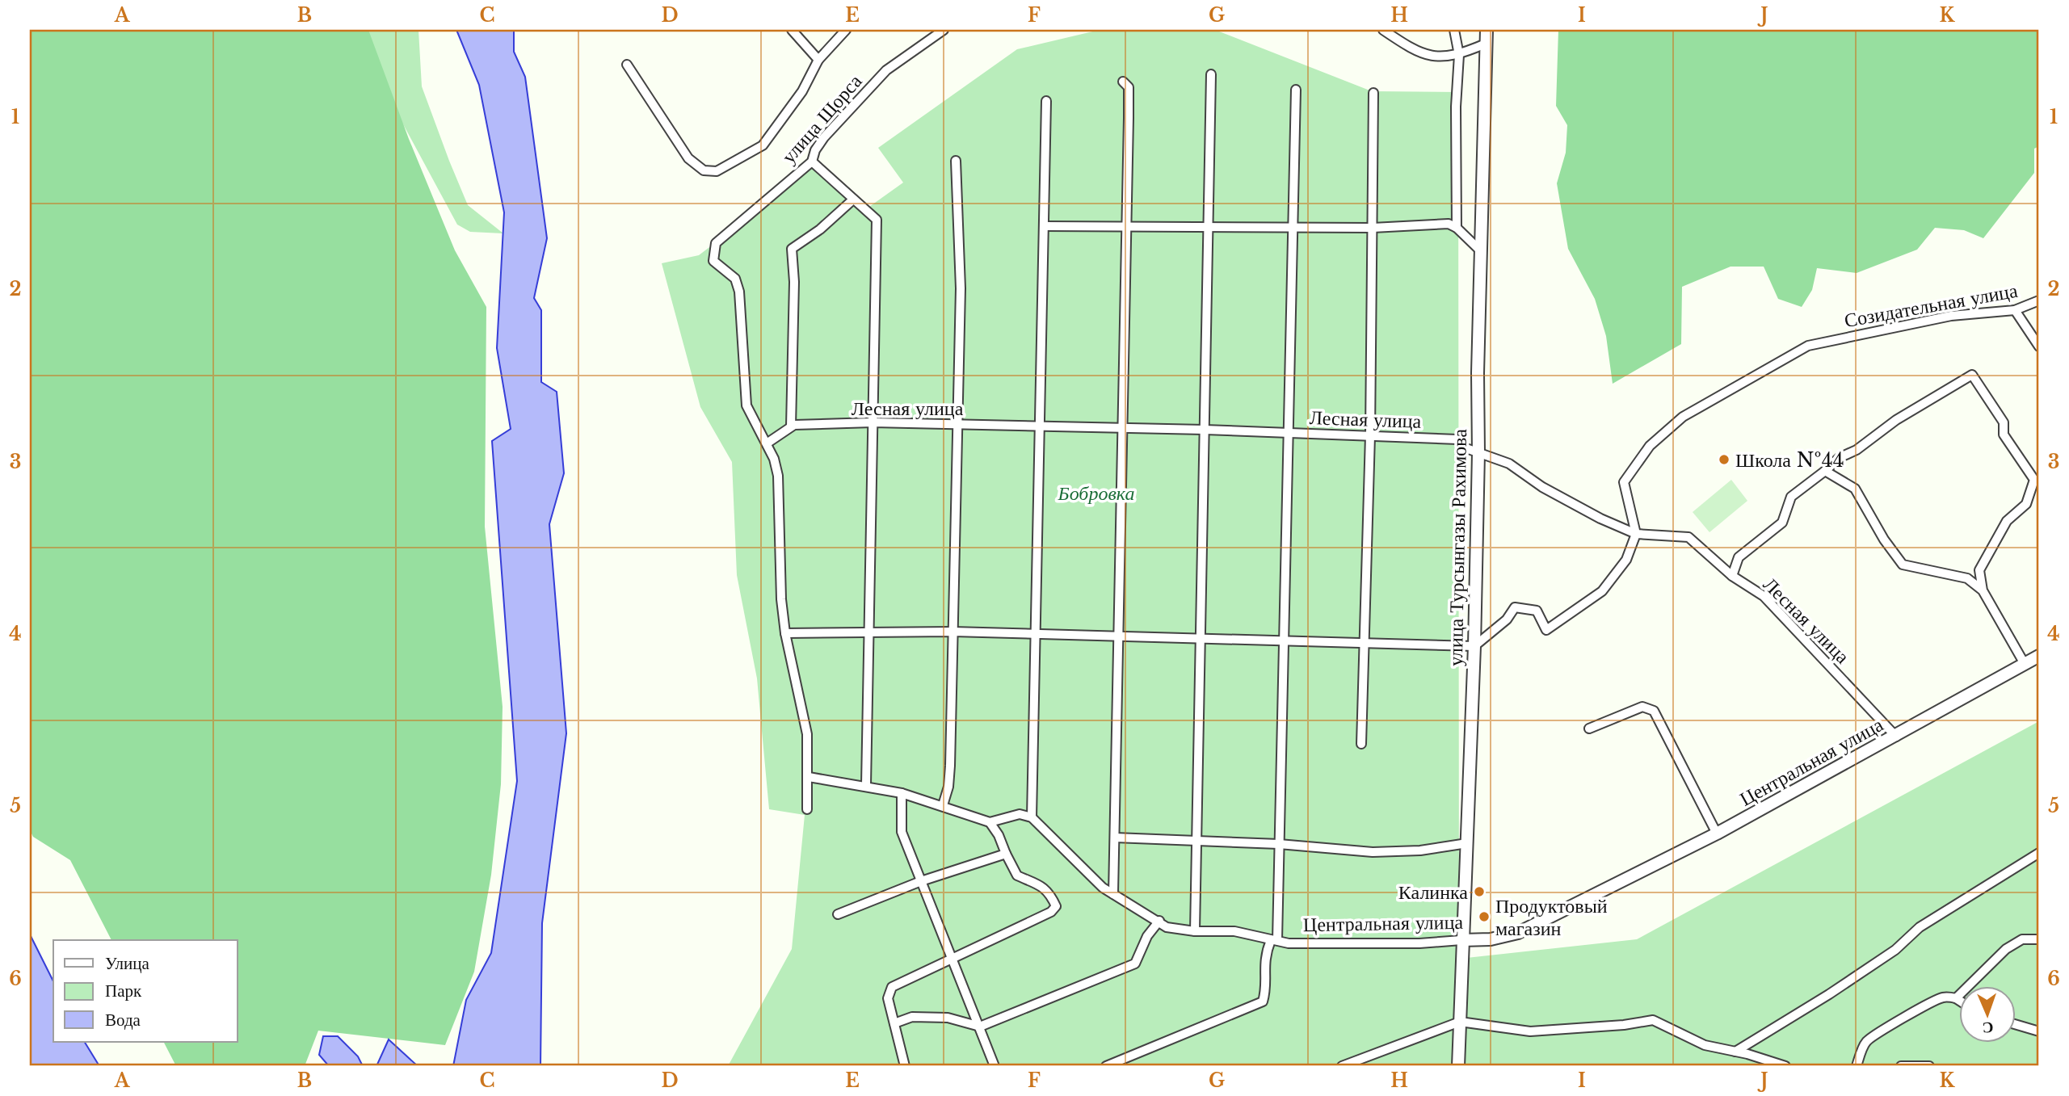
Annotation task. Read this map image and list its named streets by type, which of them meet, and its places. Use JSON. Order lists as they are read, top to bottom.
{
  "streets": {
    "street": [
      "улица Щорса",
      "Созидательная улица",
      "Лесная улица",
      "улица Турсынгазы Рахимова",
      "Центральная улица"
    ]
  },
  "crossings": [
    ["Созидательная улица", "Лесная улица"],
    ["Лесная улица", "улица Турсынгазы Рахимова"],
    ["Лесная улица", "Центральная улица"],
    ["улица Турсынгазы Рахимова", "Центральная улица"]
  ],
  "parks": ["Бобровка"],
  "places": ["Школа №44", "Калинка", "Продуктовый магазин"],
  "legend": ["Улица", "Парк", "Вода"],
  "north": "bottom",
  "grid": {
    "columns": [
      "A",
      "B",
      "C",
      "D",
      "E",
      "F",
      "G",
      "H",
      "I",
      "J",
      "K"
    ],
    "rows": [
      "1",
      "2",
      "3",
      "4",
      "5",
      "6"
    ]
  }
}
